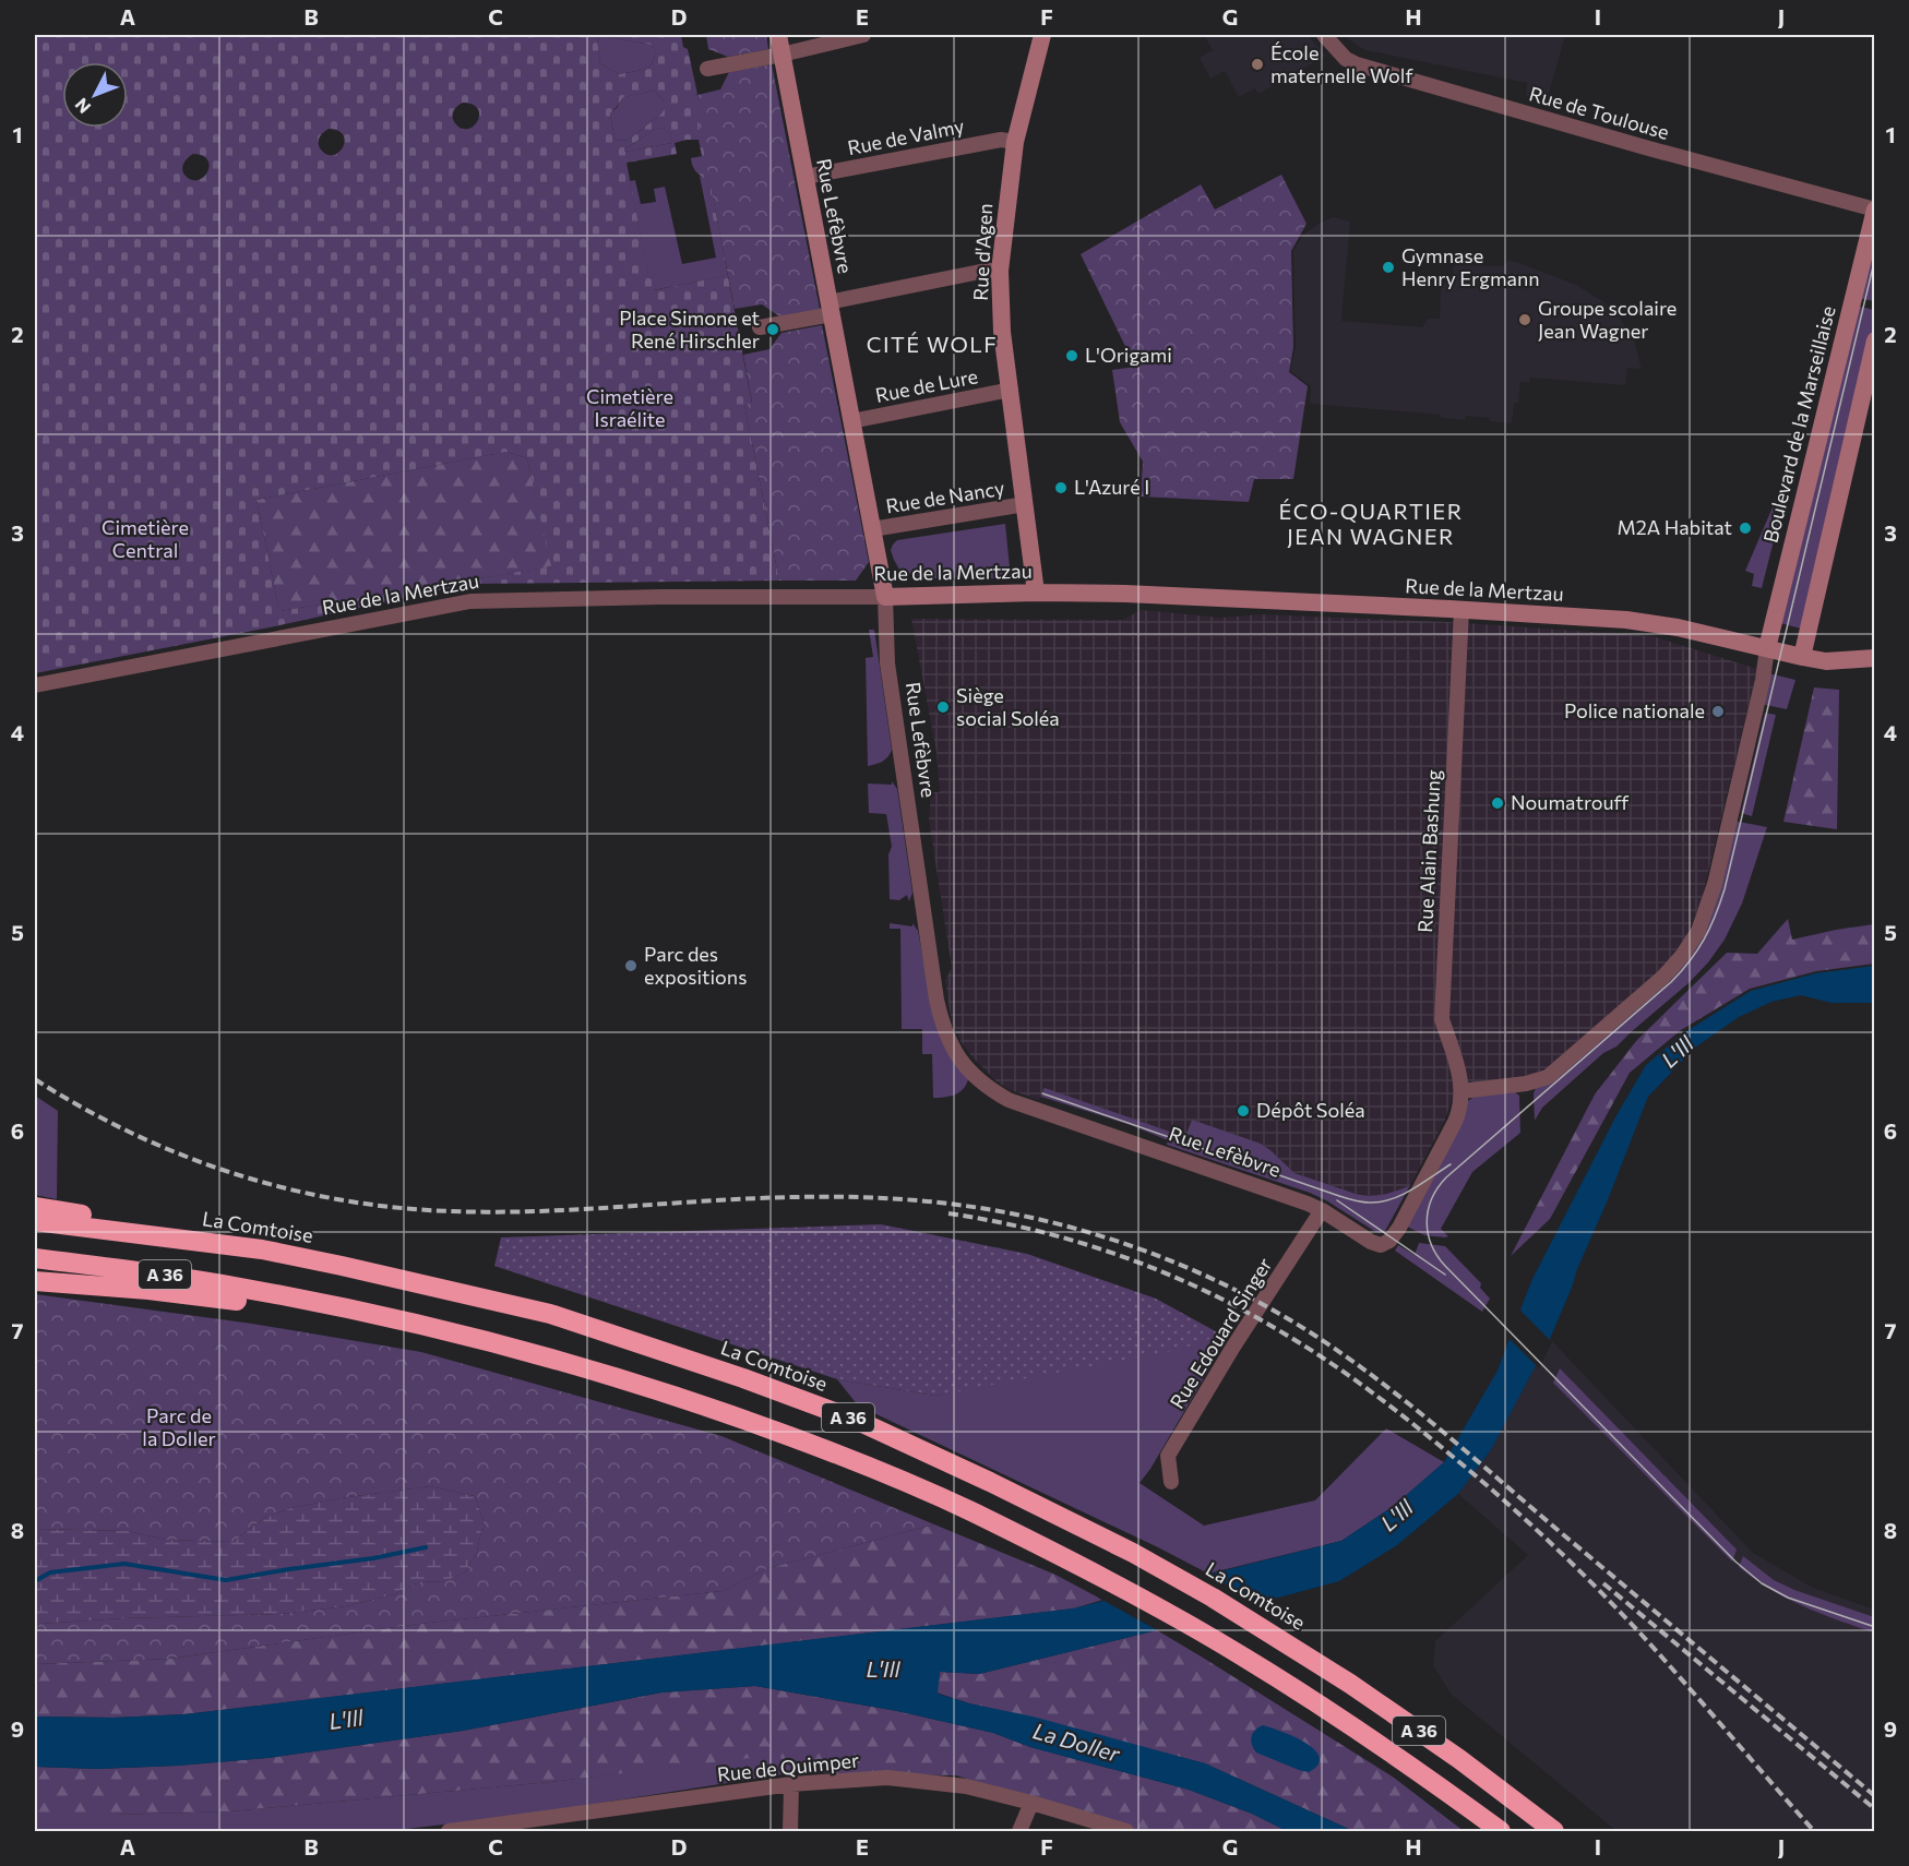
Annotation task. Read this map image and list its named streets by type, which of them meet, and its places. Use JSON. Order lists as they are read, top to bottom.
{
  "streets": {
    "highway": ["La Comtoise", "A 36"],
    "main road": [
      "Rue Lefèbvre",
      "Rue d'Agen",
      "Boulevard de la Marseillaise",
      "Rue de la Mertzau"
    ],
    "street": [
      "Rue de Toulouse",
      "Rue de Valmy",
      "Rue de Lure",
      "Rue de Nancy",
      "Rue Alain Bashung",
      "Rue Edouard Singer",
      "Rue de Quimper"
    ]
  },
  "crossings": [
    ["Rue de Toulouse", "Boulevard de la Marseillaise"],
    ["Rue de Valmy", "Rue Lefèbvre"],
    ["Rue de Valmy", "Rue d'Agen"],
    ["Rue Lefèbvre", "Rue de Lure"],
    ["Rue Lefèbvre", "Rue de Nancy"],
    ["Rue Lefèbvre", "Rue de la Mertzau"],
    ["Rue Lefèbvre", "Rue Alain Bashung"],
    ["Rue Lefèbvre", "Rue Edouard Singer"],
    ["Rue d'Agen", "Rue de Lure"],
    ["Rue d'Agen", "Rue de Nancy"],
    ["Rue d'Agen", "Rue de la Mertzau"],
    ["Boulevard de la Marseillaise", "Rue de la Mertzau"],
    ["Rue de la Mertzau", "Rue Alain Bashung"]
  ],
  "districts": ["CITÉ WOLF", "ÉCO-QUARTIER JEAN WAGNER"],
  "water": ["L'Ill", "La Doller"],
  "parks": ["Cimetière Israélite", "Cimetière Central", "Parc de la Doller"],
  "places": [
    "École maternelle Wolf",
    "Gymnase Henry Ergmann",
    "Groupe scolaire Jean Wagner",
    "Place Simone et René Hirschler",
    "L'Origami",
    "L'Azuré I",
    "M2A Habitat",
    "Siège social Soléa",
    "Police nationale",
    "Noumatrouff",
    "Parc des expositions",
    "Dépôt Soléa"
  ],
  "north": "bottom left",
  "grid": {
    "columns": [
      "A",
      "B",
      "C",
      "D",
      "E",
      "F",
      "G",
      "H",
      "I",
      "J"
    ],
    "rows": [
      "1",
      "2",
      "3",
      "4",
      "5",
      "6",
      "7",
      "8",
      "9"
    ]
  }
}
